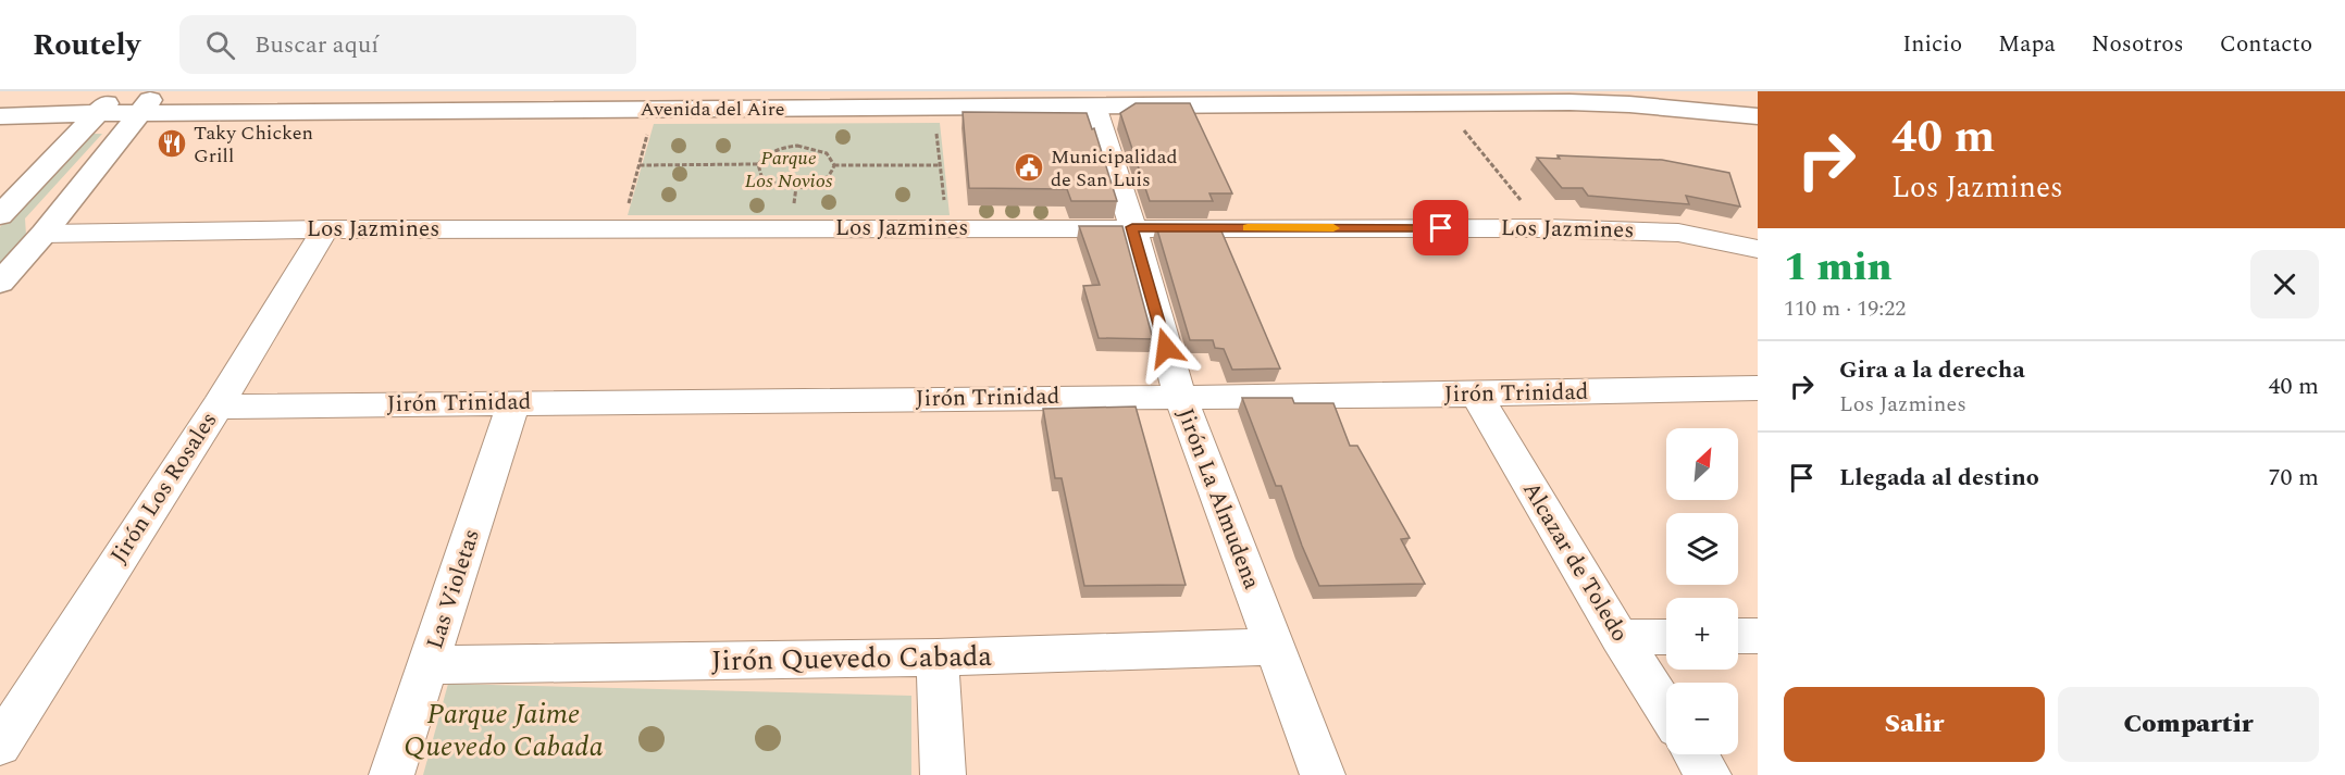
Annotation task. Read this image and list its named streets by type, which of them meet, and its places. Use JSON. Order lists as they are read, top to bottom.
{
  "streets": {
    "main road": ["Avenida del Aire"],
    "street": [
      "Los Jazmines",
      "Jirón Trinidad",
      "Jirón Los Rosales",
      "Jirón La Almudena",
      "Alcazar de Toledo",
      "Las Violetas",
      "Jirón Quevedo Cabada"
    ]
  },
  "crossings": [
    ["Avenida del Aire", "Jirón La Almudena"],
    ["Los Jazmines", "Jirón Los Rosales"],
    ["Los Jazmines", "Jirón La Almudena"],
    ["Jirón Trinidad", "Jirón Los Rosales"],
    ["Jirón Trinidad", "Jirón La Almudena"],
    ["Jirón Trinidad", "Alcazar de Toledo"],
    ["Jirón Trinidad", "Las Violetas"],
    ["Jirón La Almudena", "Jirón Quevedo Cabada"],
    ["Las Violetas", "Jirón Quevedo Cabada"]
  ],
  "parks": ["Parque Los Novios", "Parque Jaime Quevedo Cabada"],
  "places": {
    "restaurant": ["Taky Chicken Grill"],
    "public building": ["Municipalidad de San Luis"]
  },
  "north": "top right",
  "page": {
    "header": "Routely",
    "search": "Buscar aquí",
    "nav": [
      "Inicio",
      "Mapa",
      "Nosotros",
      "Contacto"
    ],
    "turn": ["40 m", "Los Jazmines"],
    "heading": ["1 min", "110 m · 19:22"],
    "list": [
      {
        "name": "Gira a la derecha",
        "note": "Los Jazmines",
        "value": "40 m"
      },
      {
        "name": "Llegada al destino",
        "value": "70 m"
      }
    ],
    "map_buttons": ["+", "−"],
    "buttons": ["Salir", "Compartir"]
  }
}
